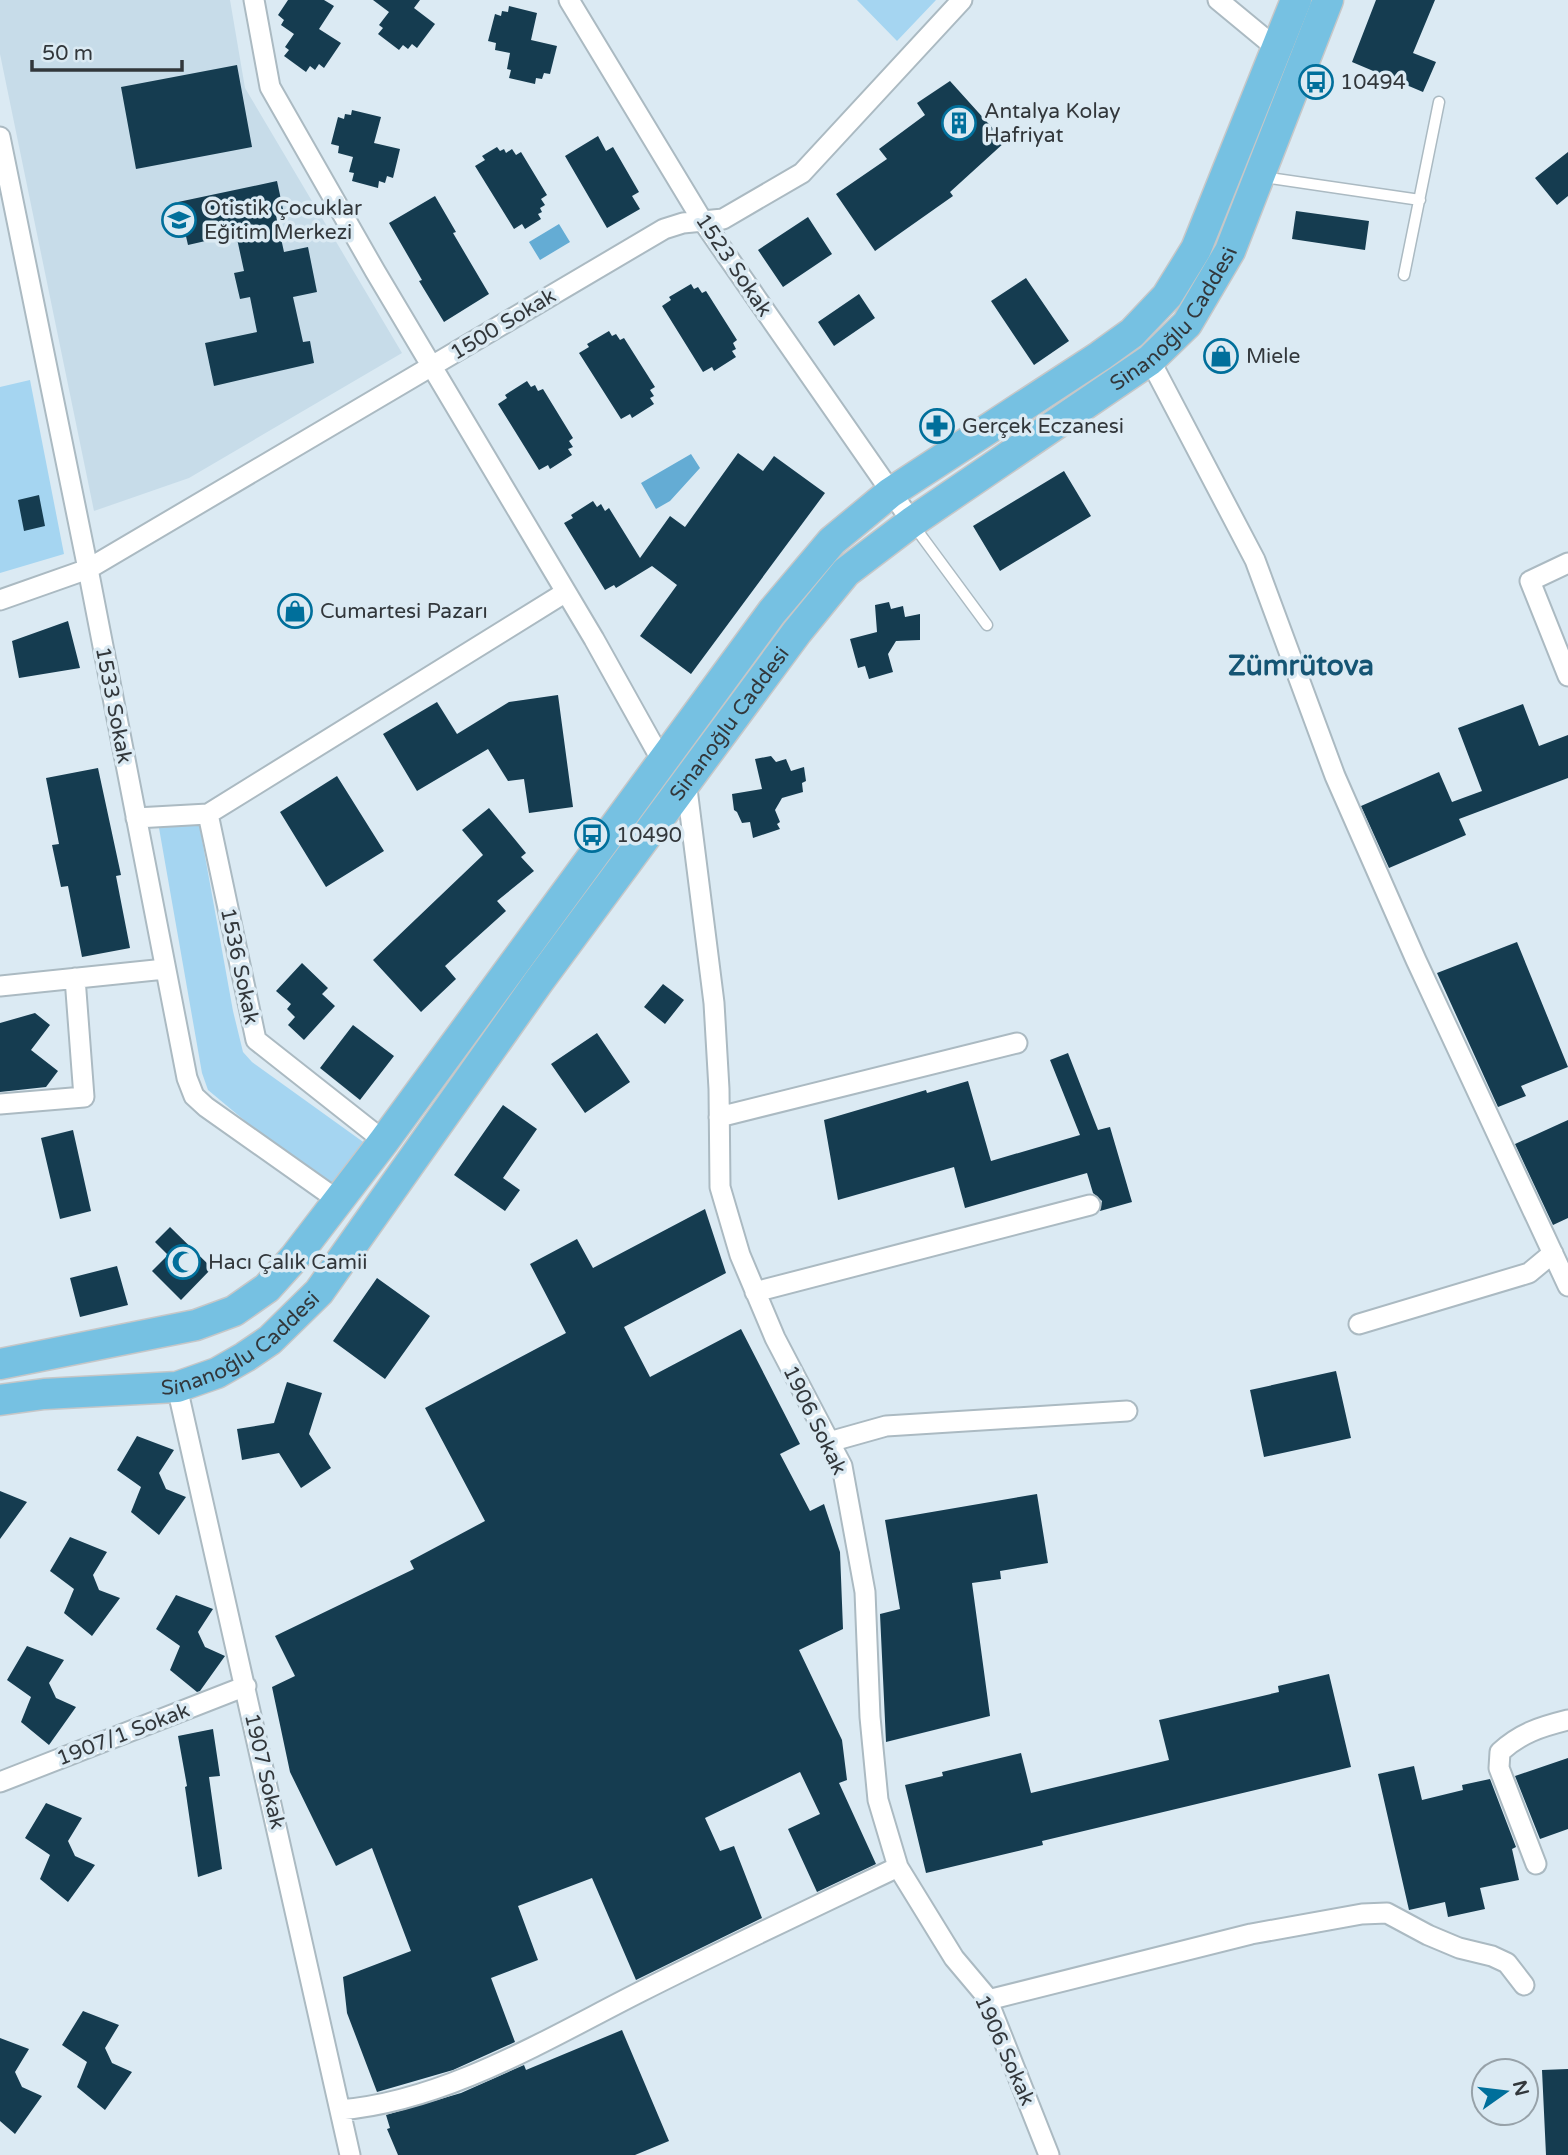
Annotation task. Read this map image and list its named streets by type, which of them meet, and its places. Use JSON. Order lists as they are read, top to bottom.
{
  "streets": {
    "main road": ["Si̇nanoğlu Caddesi"],
    "street": [
      "1523 Sokak",
      "1500 Sokak",
      "1533 Sokak",
      "1536 Sokak",
      "1906 Sokak",
      "1907/1 Sokak",
      "1907 Sokak"
    ]
  },
  "crossings": [
    ["1523 Sokak", "Si̇nanoğlu Caddesi"],
    ["1523 Sokak", "1500 Sokak"],
    ["Si̇nanoğlu Caddesi", "1533 Sokak"],
    ["Si̇nanoğlu Caddesi", "1536 Sokak"],
    ["Si̇nanoğlu Caddesi", "1906 Sokak"],
    ["Si̇nanoğlu Caddesi", "1907 Sokak"],
    ["1500 Sokak", "1533 Sokak"],
    ["1907/1 Sokak", "1907 Sokak"]
  ],
  "districts": ["Zümrütova"],
  "places": {
    "bus stop": ["10494", "10490"],
    "building": ["Antalya Kolay Hafriyat"],
    "school or university": ["Otistik Çocuklar Eğitim Merkezi"],
    "shop": ["Miele", "Cumartesi Pazarı"],
    "pharmacy": ["Gerçek Eczanesi"],
    "mosque": ["Hacı Çalık Camii"]
  },
  "scale_bar": "50 m",
  "north": "right"
}
